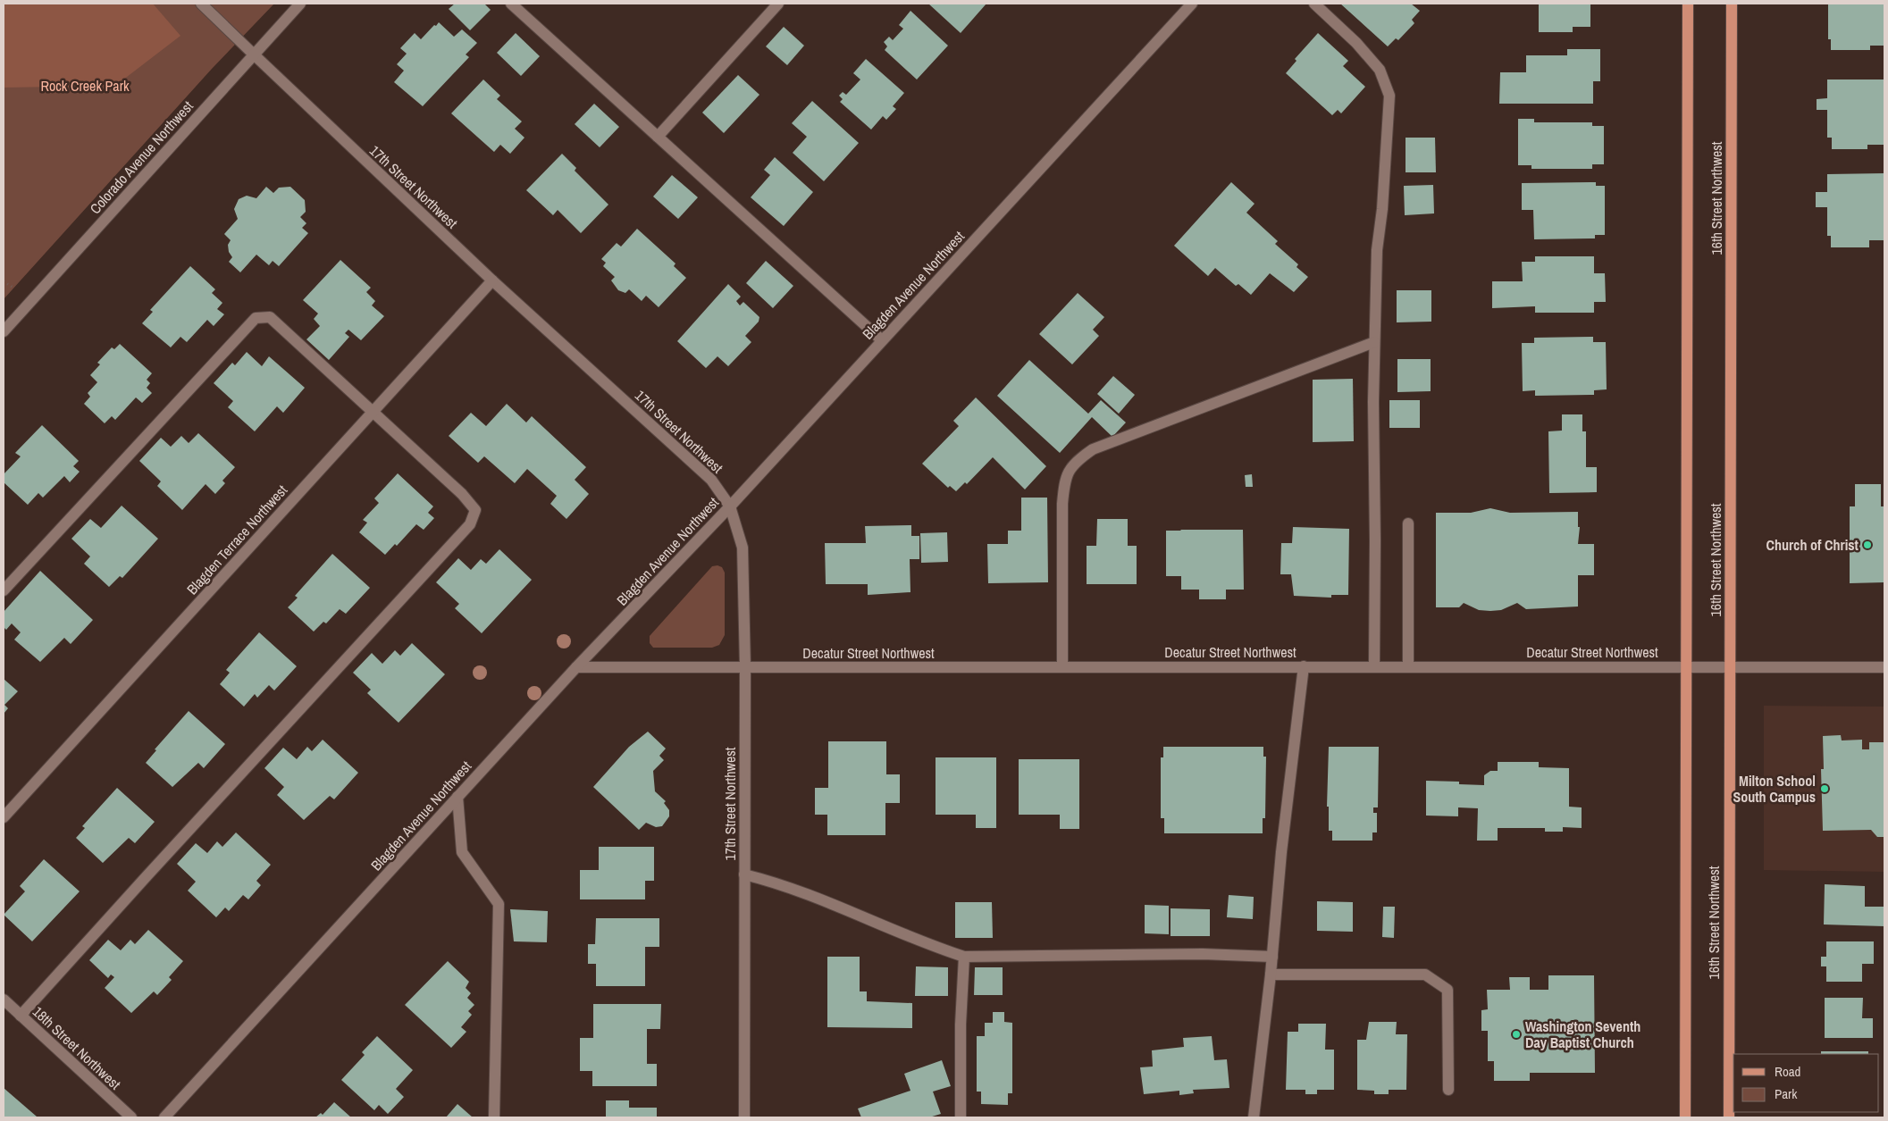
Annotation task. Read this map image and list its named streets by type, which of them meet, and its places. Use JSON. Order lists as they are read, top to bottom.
{
  "streets": {
    "main road": ["16th Street Northwest"],
    "street": [
      "Colorado Avenue Northwest",
      "17th Street Northwest",
      "Blagden Avenue Northwest",
      "Blagden Terrace Northwest",
      "Decatur Street Northwest",
      "18th Street Northwest"
    ]
  },
  "crossings": [
    ["Colorado Avenue Northwest", "17th Street Northwest"],
    ["17th Street Northwest", "Blagden Avenue Northwest"],
    ["17th Street Northwest", "Blagden Terrace Northwest"],
    ["17th Street Northwest", "Decatur Street Northwest"],
    ["16th Street Northwest", "Decatur Street Northwest"],
    ["Blagden Avenue Northwest", "Decatur Street Northwest"]
  ],
  "parks": ["Rock Creek Park"],
  "places": ["Church of Christ", "Milton School South Campus", "Washington Seventh Day Baptist Church"],
  "legend": ["Road", "Park"]
}
